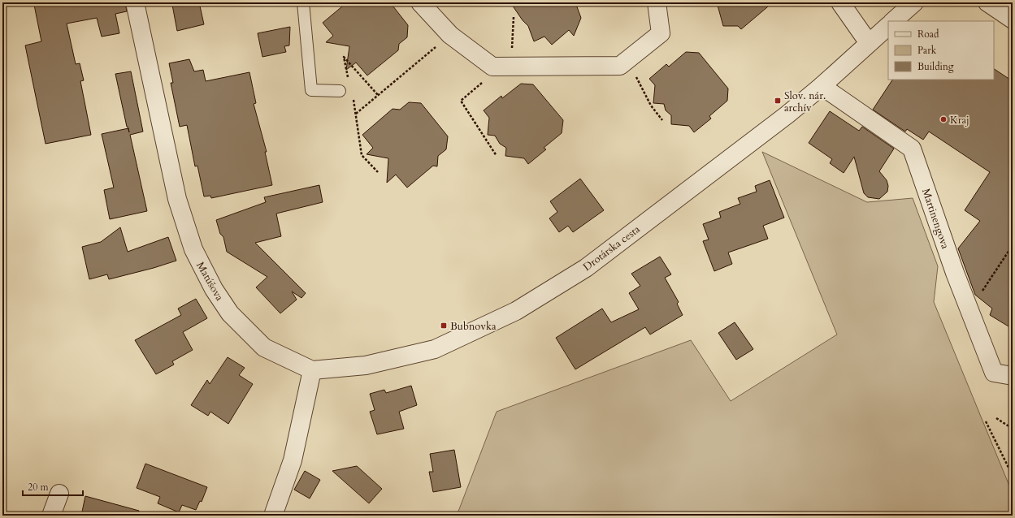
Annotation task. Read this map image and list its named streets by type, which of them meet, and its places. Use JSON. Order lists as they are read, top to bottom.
{
  "streets": {
    "street": ["Martinengova", "Drotárska cesta", "Matúšova"]
  },
  "crossings": [
    ["Martinengova", "Drotárska cesta"],
    ["Drotárska cesta", "Matúšova"]
  ],
  "places": {
    "transit": ["Slov. nár. archív", "Bubnovka"],
    "other": ["Kraj"]
  },
  "legend": ["Road", "Park", "Building"],
  "scale_bar": "20 m"
}
